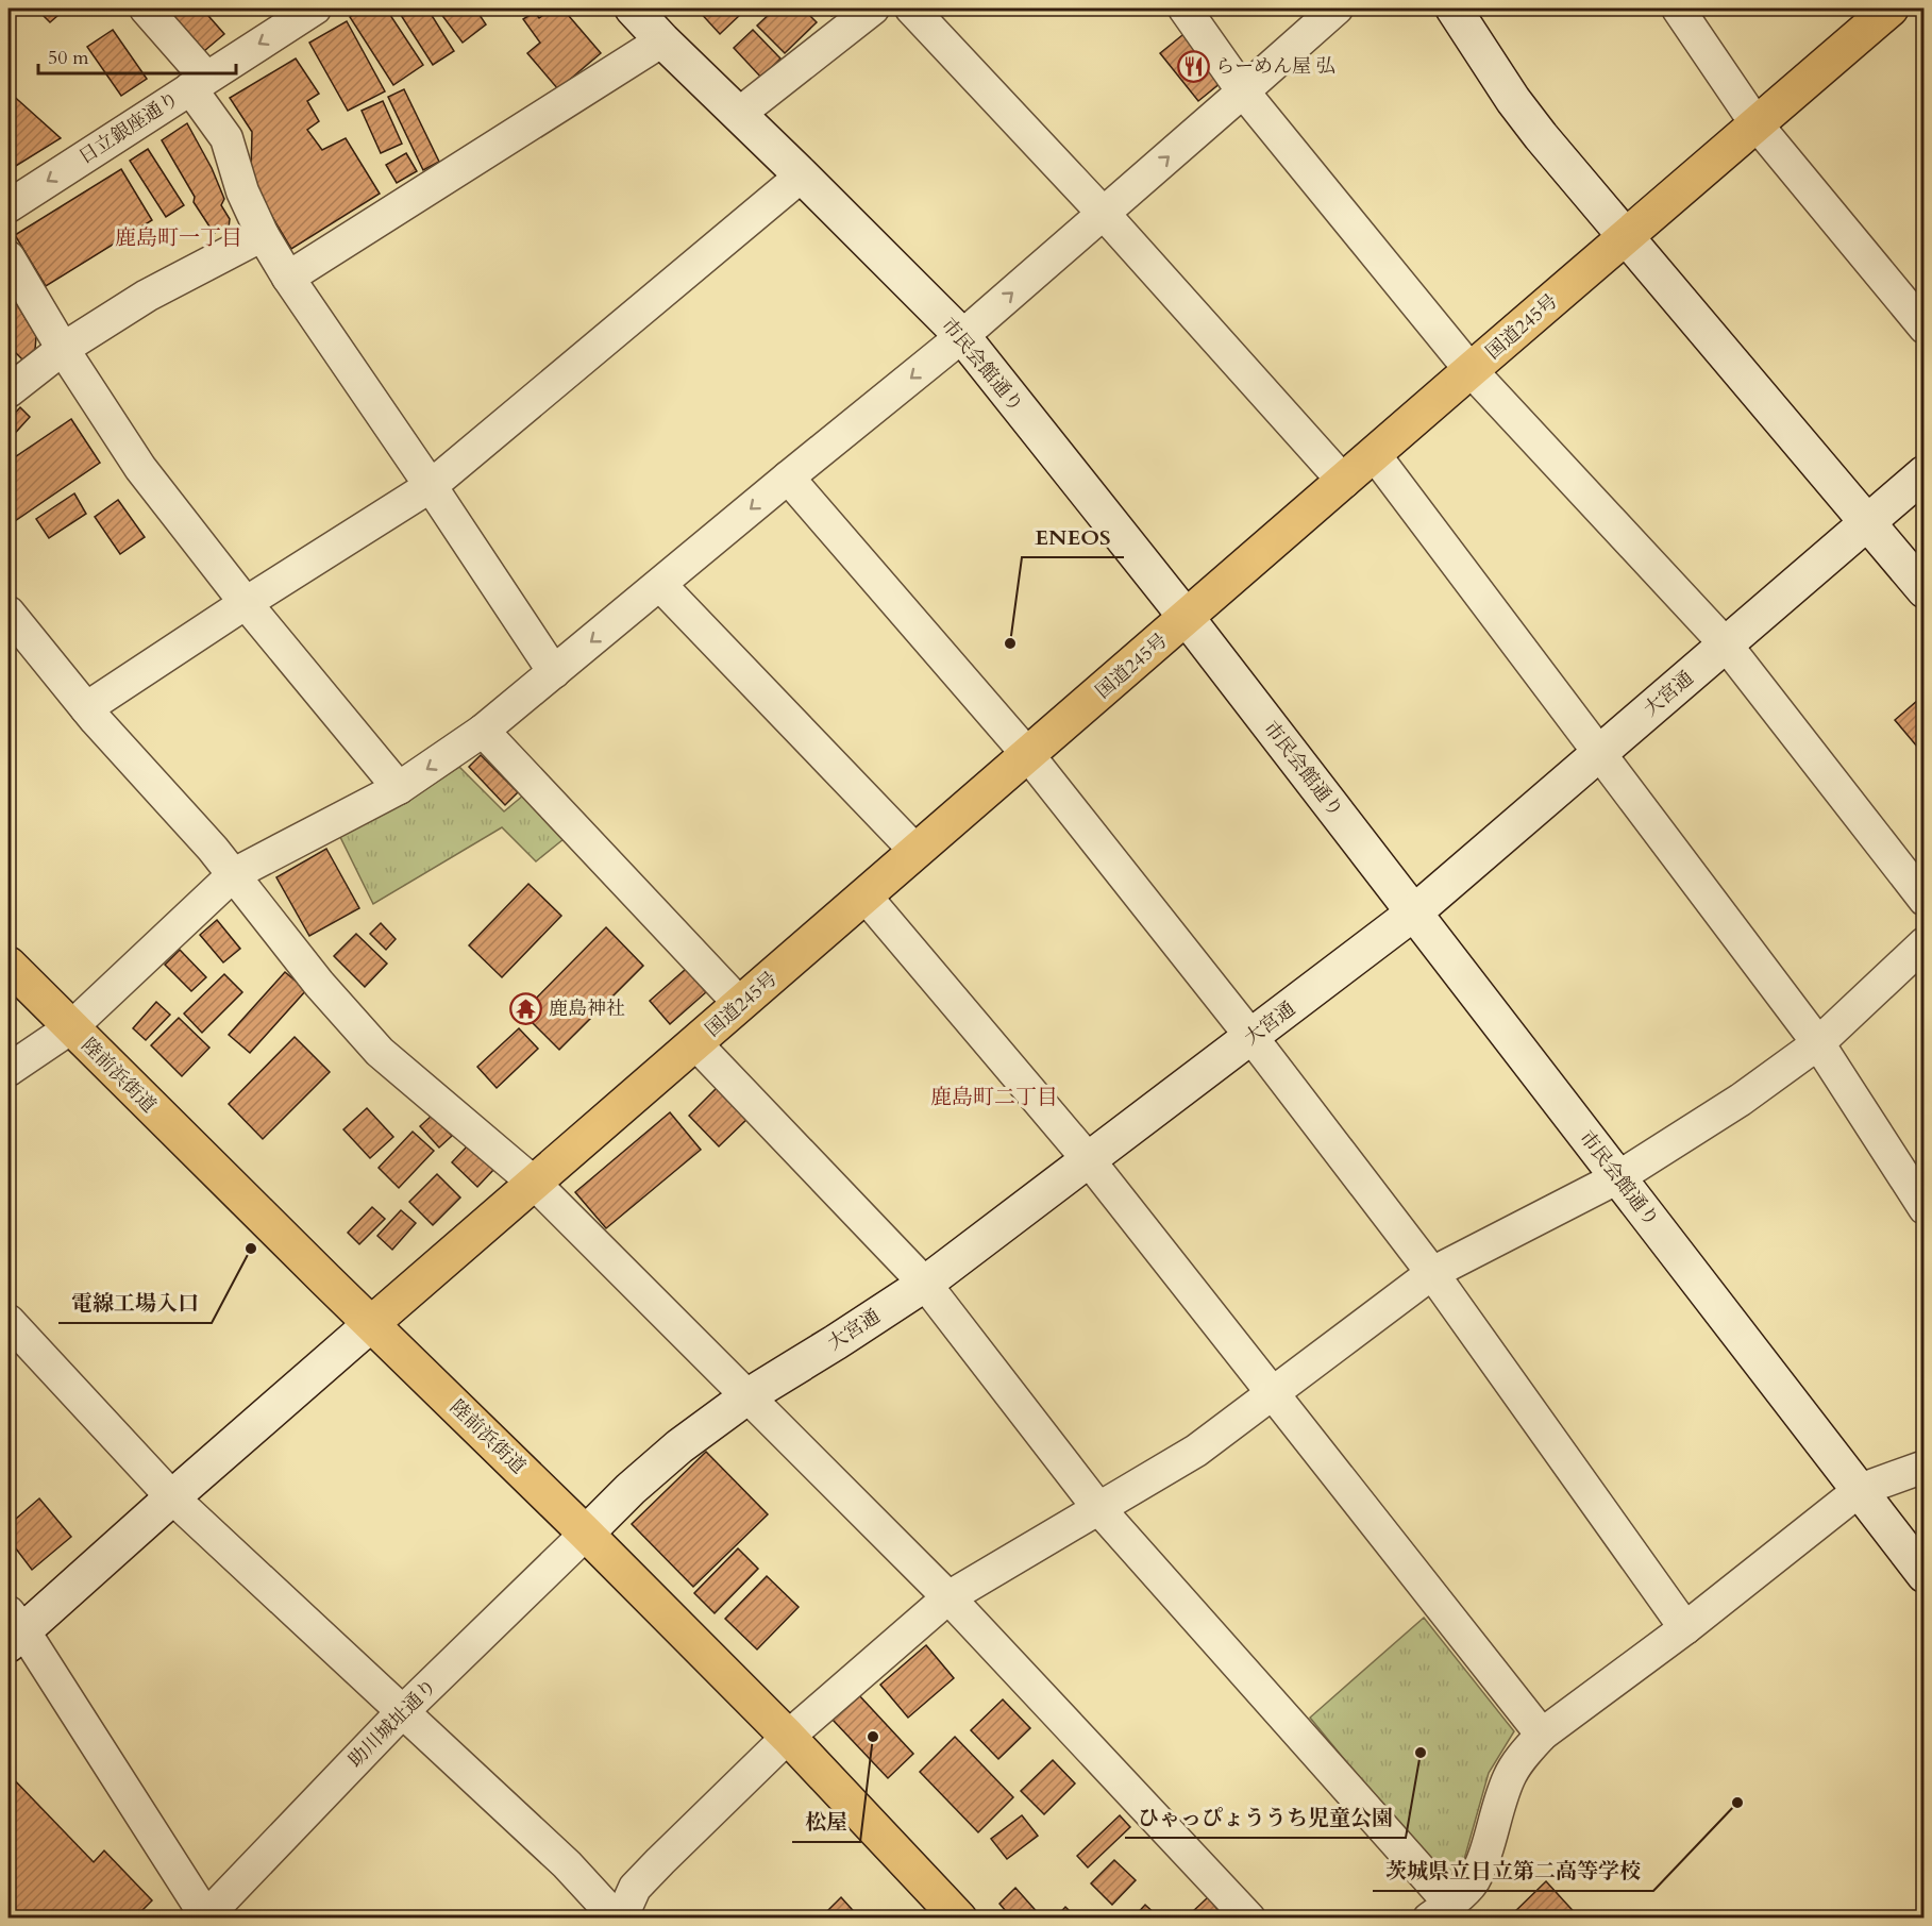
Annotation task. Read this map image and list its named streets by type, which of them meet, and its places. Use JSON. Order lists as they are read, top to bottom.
{
  "streets": {
    "highway": ["国道245号", "陸前浜街道"],
    "street": [
      "日立銀座通り",
      "市民会館通り",
      "大宮通",
      "助川城址通り"
    ]
  },
  "crossings": [
    ["国道245号", "市民会館通り"],
    ["国道245号", "陸前浜街道"],
    ["市民会館通り", "大宮通"],
    ["大宮通", "陸前浜街道"],
    ["大宮通", "助川城址通り"],
    ["陸前浜街道", "助川城址通り"]
  ],
  "districts": ["鹿島町一丁目", "鹿島町二丁目"],
  "places": {
    "restaurant": ["らーめん屋 弘"],
    "other": [
      "ENEOS",
      "電線工場入口",
      "松屋",
      "ひゃっぴょううち児童公園",
      "茨城県立日立第二高等学校"
    ],
    "temple": ["鹿島神社"]
  },
  "scale_bar": "50 m"
}
